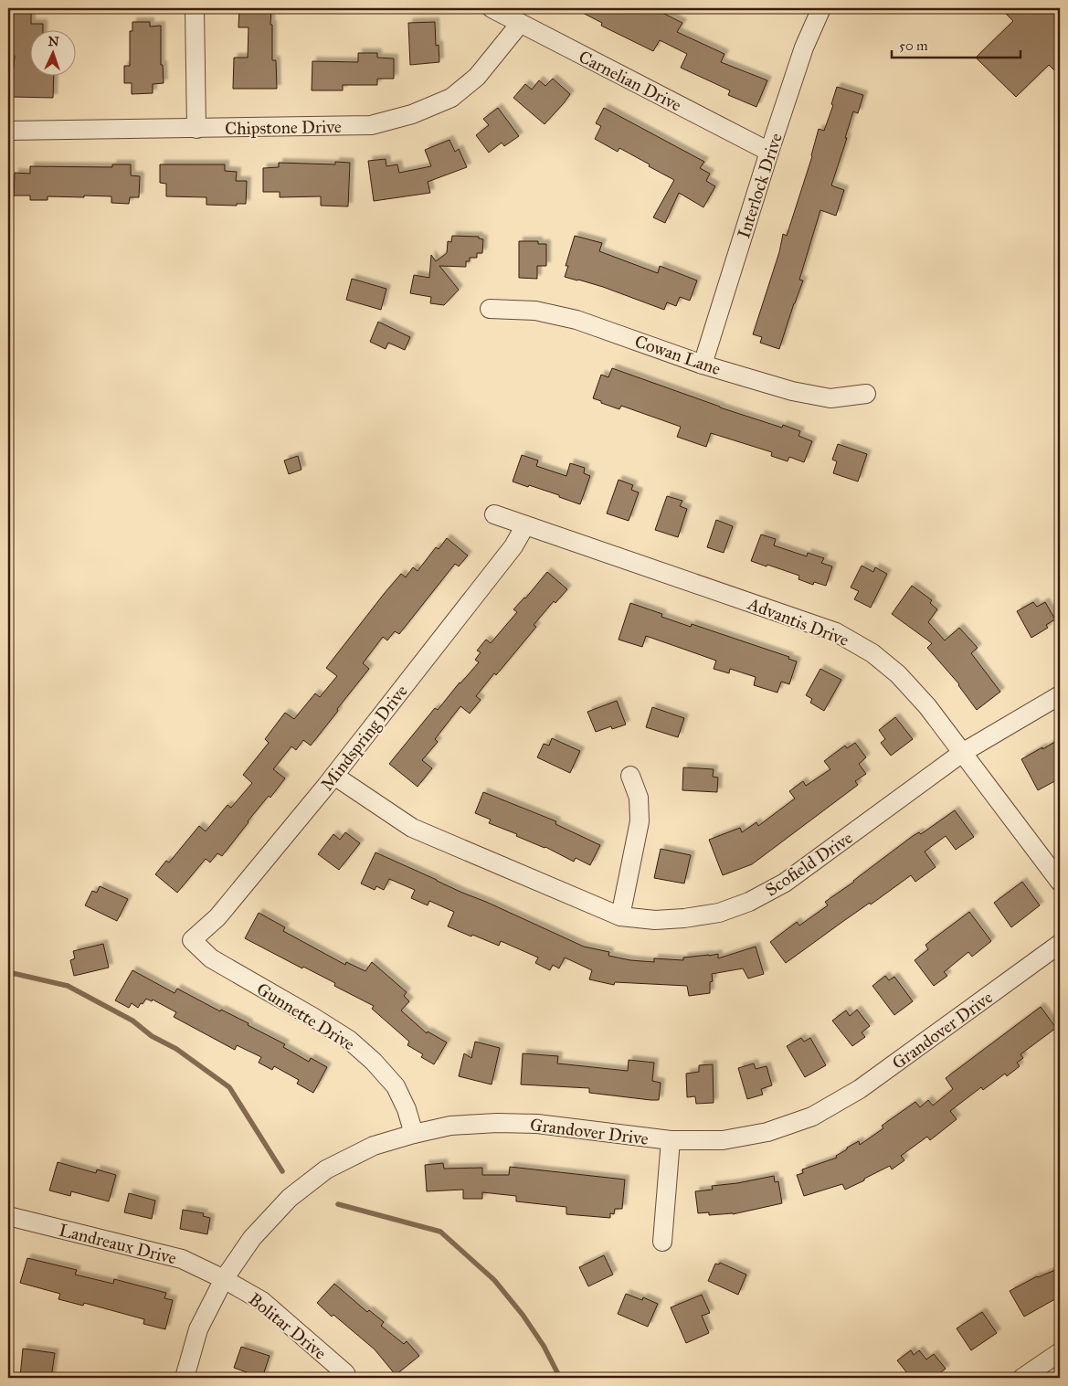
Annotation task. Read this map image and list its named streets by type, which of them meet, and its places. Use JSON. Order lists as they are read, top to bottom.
{
  "streets": {
    "street": [
      "Carnelian Drive",
      "Chipstone Drive",
      "Interlock Drive",
      "Cowan Lane",
      "Advantis Drive",
      "Mindspring Drive",
      "Scofield Drive",
      "Gunnette Drive",
      "Grandover Drive",
      "Landreaux Drive",
      "Bolitar Drive"
    ]
  },
  "crossings": [
    ["Carnelian Drive", "Chipstone Drive"],
    ["Carnelian Drive", "Interlock Drive"],
    ["Interlock Drive", "Cowan Lane"],
    ["Advantis Drive", "Mindspring Drive"],
    ["Advantis Drive", "Scofield Drive"],
    ["Mindspring Drive", "Scofield Drive"],
    ["Mindspring Drive", "Gunnette Drive"],
    ["Gunnette Drive", "Grandover Drive"],
    ["Grandover Drive", "Landreaux Drive"],
    ["Grandover Drive", "Bolitar Drive"],
    ["Landreaux Drive", "Bolitar Drive"]
  ],
  "scale_bar": "50 m",
  "north": "top"
}
